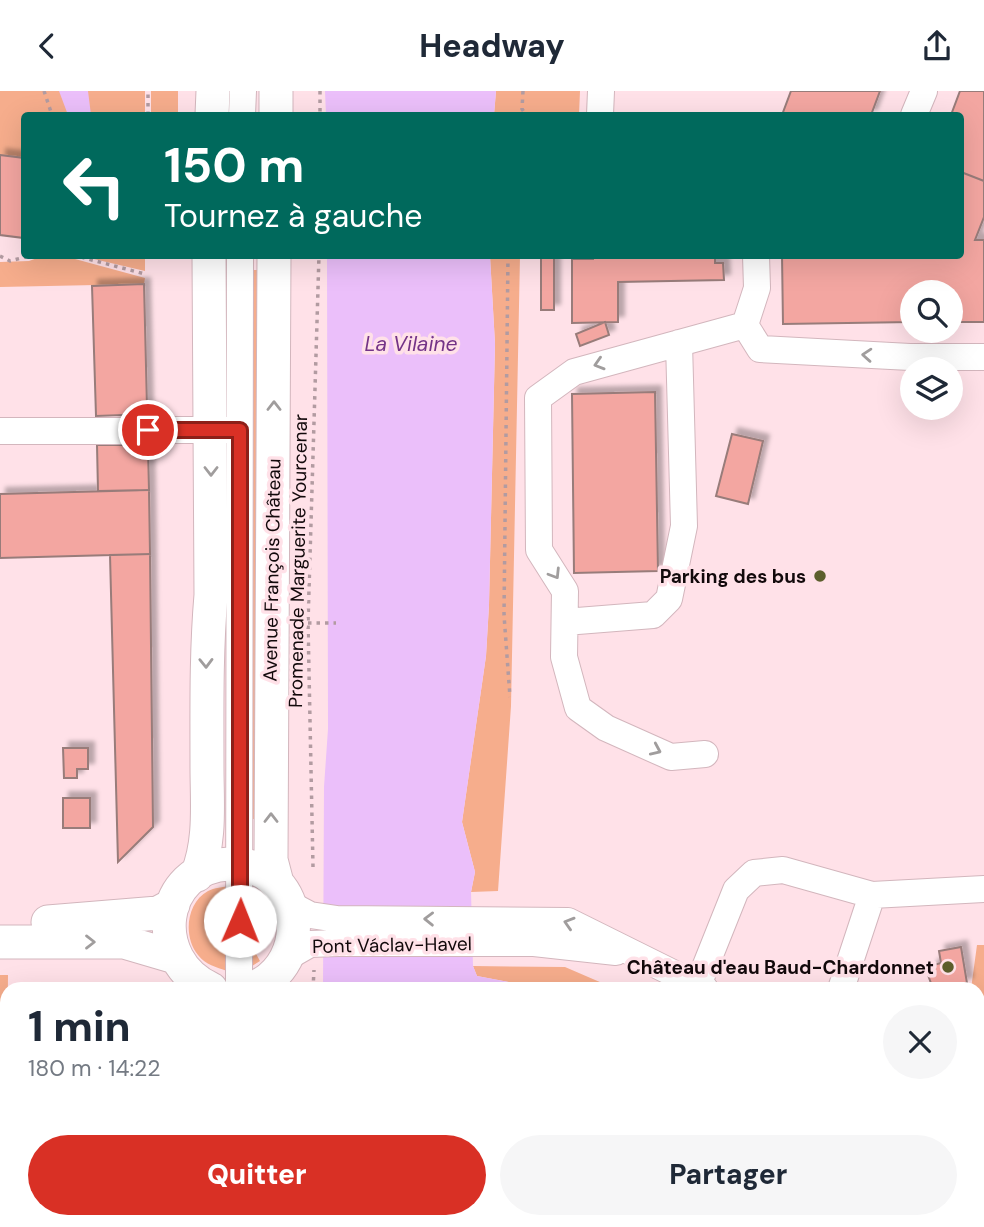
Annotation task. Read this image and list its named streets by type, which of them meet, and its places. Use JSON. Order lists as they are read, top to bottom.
{
  "streets": {
    "main road": ["Avenue François Château"],
    "street": ["Pont Václav-Havel"],
    "path": ["Promenade Marguerite Yourcenar"]
  },
  "crossings": [
    ["Avenue François Château", "Pont Václav-Havel"]
  ],
  "water": ["La Vilaine"],
  "places": ["Parking des bus", "Château d'eau Baud-Chardonnet"],
  "page": {
    "header": "Headway",
    "turn": ["150 m", "Tournez à gauche"],
    "heading": ["1 min", "180 m · 14:22"],
    "buttons": ["Quitter", "Partager"]
  }
}
